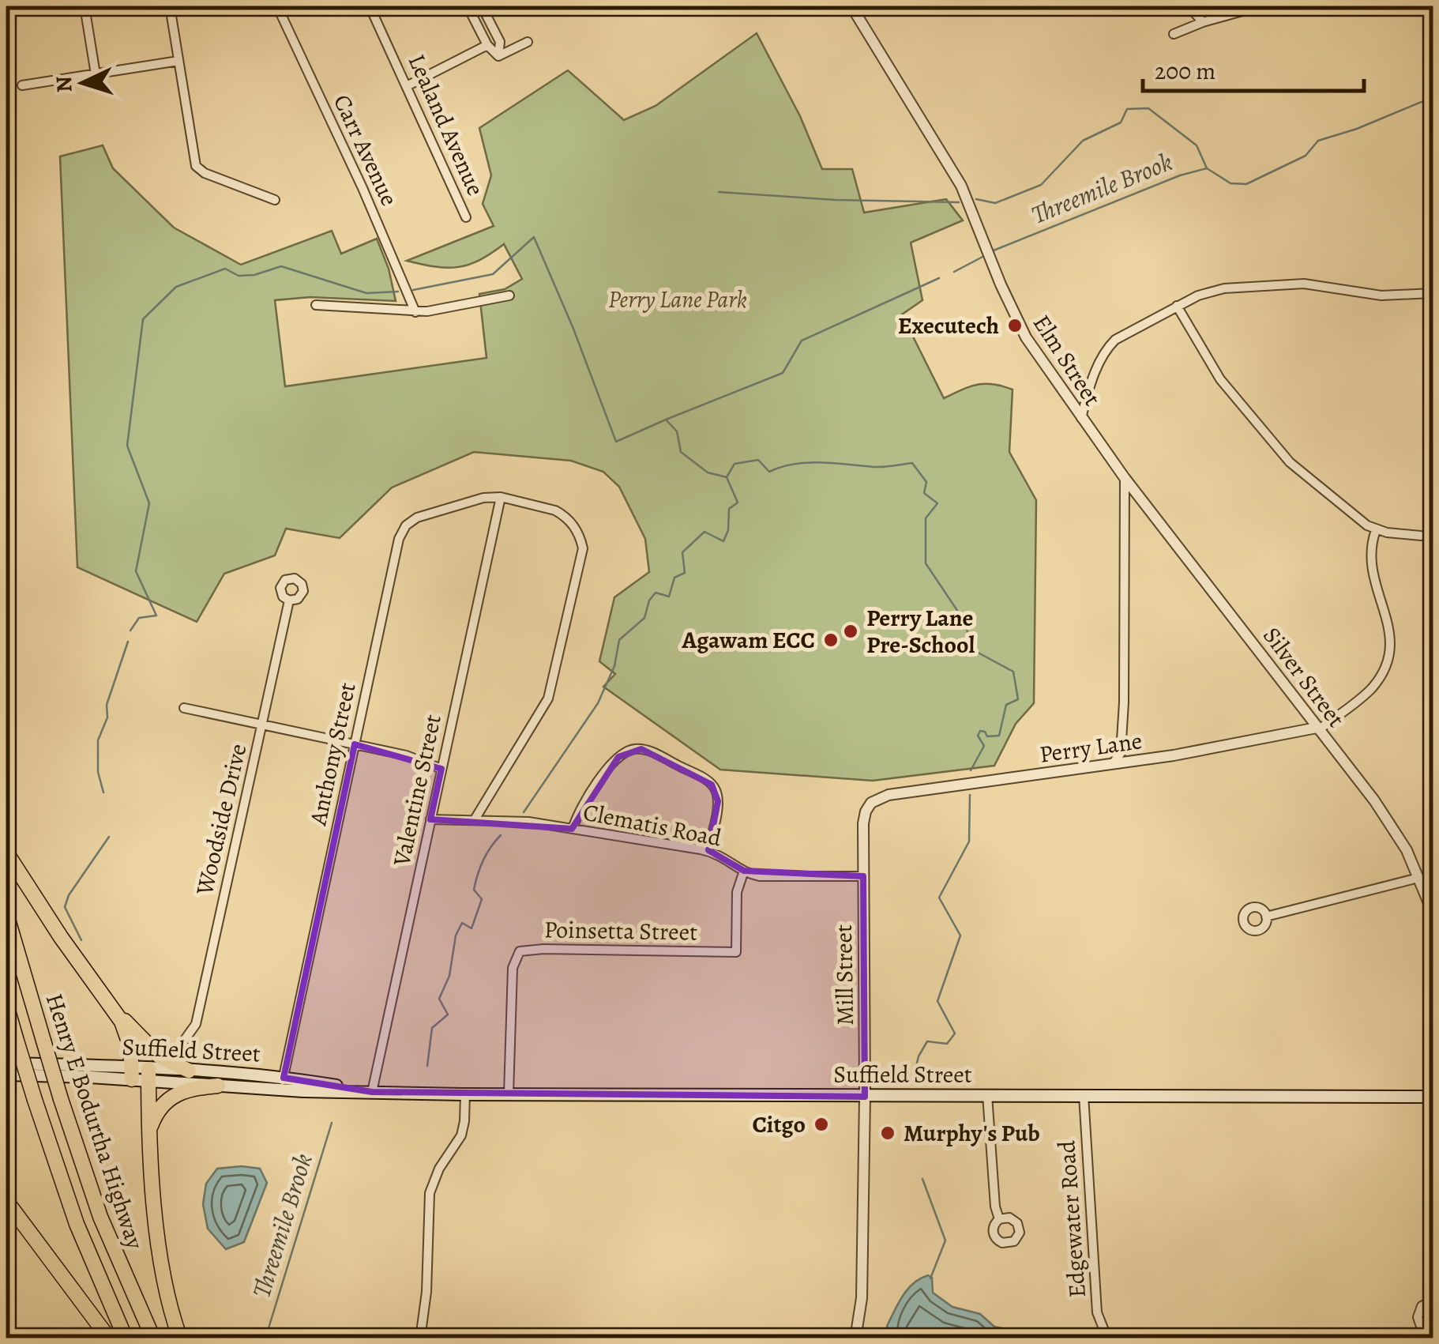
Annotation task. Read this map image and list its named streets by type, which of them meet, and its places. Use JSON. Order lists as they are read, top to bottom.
{
  "streets": {
    "highway": ["Henry E Bodurtha Highway"],
    "main road": ["Suffield Street"],
    "street": [
      "Lealand Avenue",
      "Carr Avenue",
      "Elm Street",
      "Silver Street",
      "Perry Lane",
      "Anthony Street",
      "Valentine Street",
      "Woodside Drive",
      "Clematis Road",
      "Poinsetta Street",
      "Mill Street",
      "Edgewater Road"
    ]
  },
  "crossings": [
    ["Elm Street", "Silver Street"],
    ["Silver Street", "Perry Lane"],
    ["Perry Lane", "Mill Street"],
    ["Anthony Street", "Valentine Street"],
    ["Anthony Street", "Suffield Street"],
    ["Valentine Street", "Clematis Road"],
    ["Valentine Street", "Suffield Street"],
    ["Clematis Road", "Poinsetta Street"],
    ["Clematis Road", "Mill Street"],
    ["Poinsetta Street", "Suffield Street"],
    ["Mill Street", "Suffield Street"],
    ["Suffield Street", "Edgewater Road"]
  ],
  "water": ["Threemile Brook"],
  "parks": ["Perry Lane Park"],
  "places": [
    "Executech",
    "Perry Lane Pre-School",
    "Agawam ECC",
    "Citgo",
    "Murphy's Pub"
  ],
  "scale_bar": "200 m",
  "north": "left"
}
